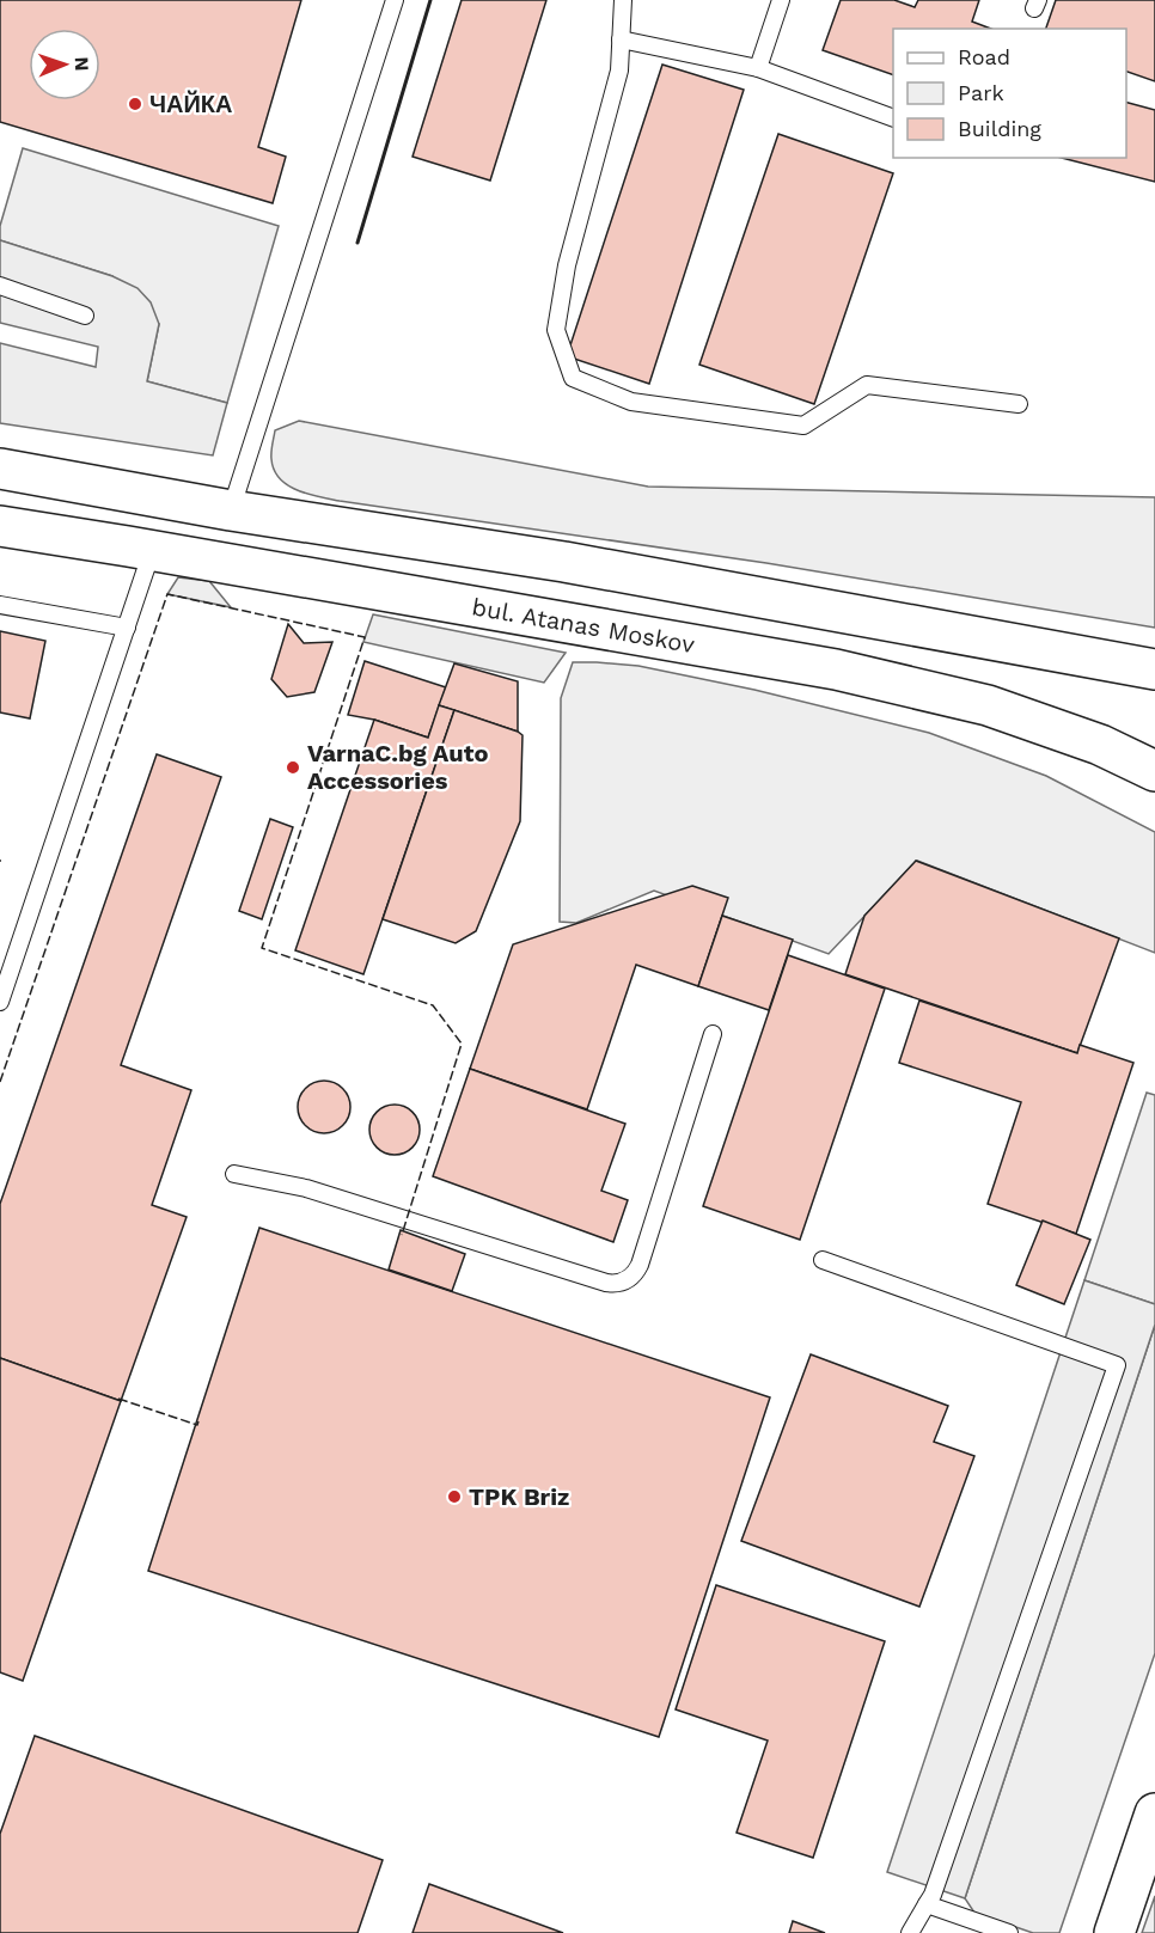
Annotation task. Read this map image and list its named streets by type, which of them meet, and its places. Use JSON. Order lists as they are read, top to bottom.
{
  "streets": {
    "main road": ["bul. Atanas Moskov"]
  },
  "places": ["ЧАЙКА", "VarnaC.bg Auto Accessories", "TPK Briz"],
  "legend": ["Road", "Park", "Building"],
  "north": "right"
}
